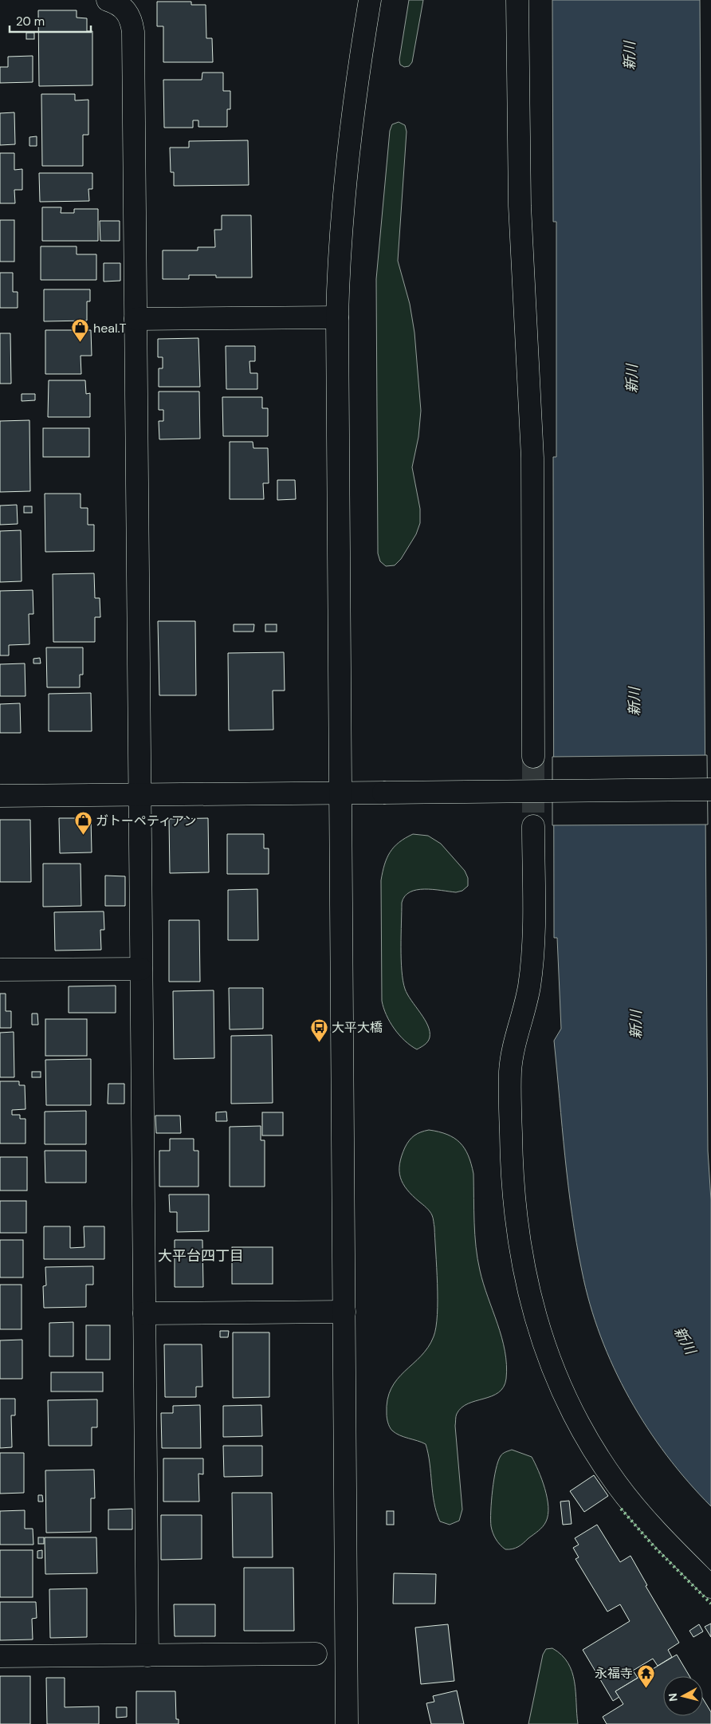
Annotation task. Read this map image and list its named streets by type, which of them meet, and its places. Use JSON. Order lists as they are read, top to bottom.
{
  "districts": ["大平台四丁目"],
  "water": ["新川"],
  "places": {
    "shop": ["heal.T", "ガトーペティアン"],
    "bus stop": ["大平大橋"],
    "temple": ["永福寺"]
  },
  "scale_bar": "20 m",
  "north": "left"
}
